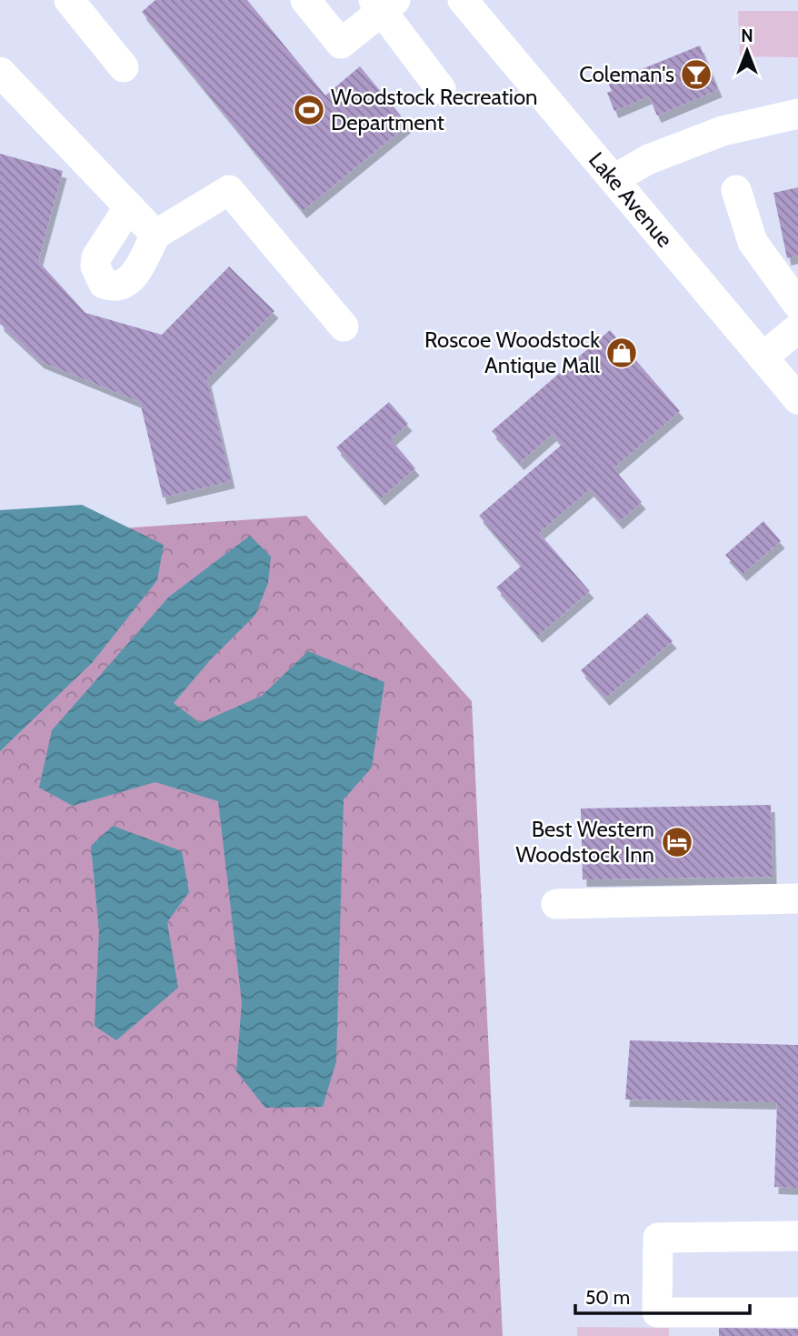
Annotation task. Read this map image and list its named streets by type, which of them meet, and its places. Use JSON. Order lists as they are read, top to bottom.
{
  "streets": {
    "street": ["Lake Avenue"]
  },
  "places": {
    "bar": ["Coleman's"],
    "sports": ["Woodstock Recreation Department"],
    "shop": ["Roscoe Woodstock Antique Mall"],
    "hotel": ["Best Western Woodstock Inn"]
  },
  "scale_bar": "50 m",
  "north": "top"
}
